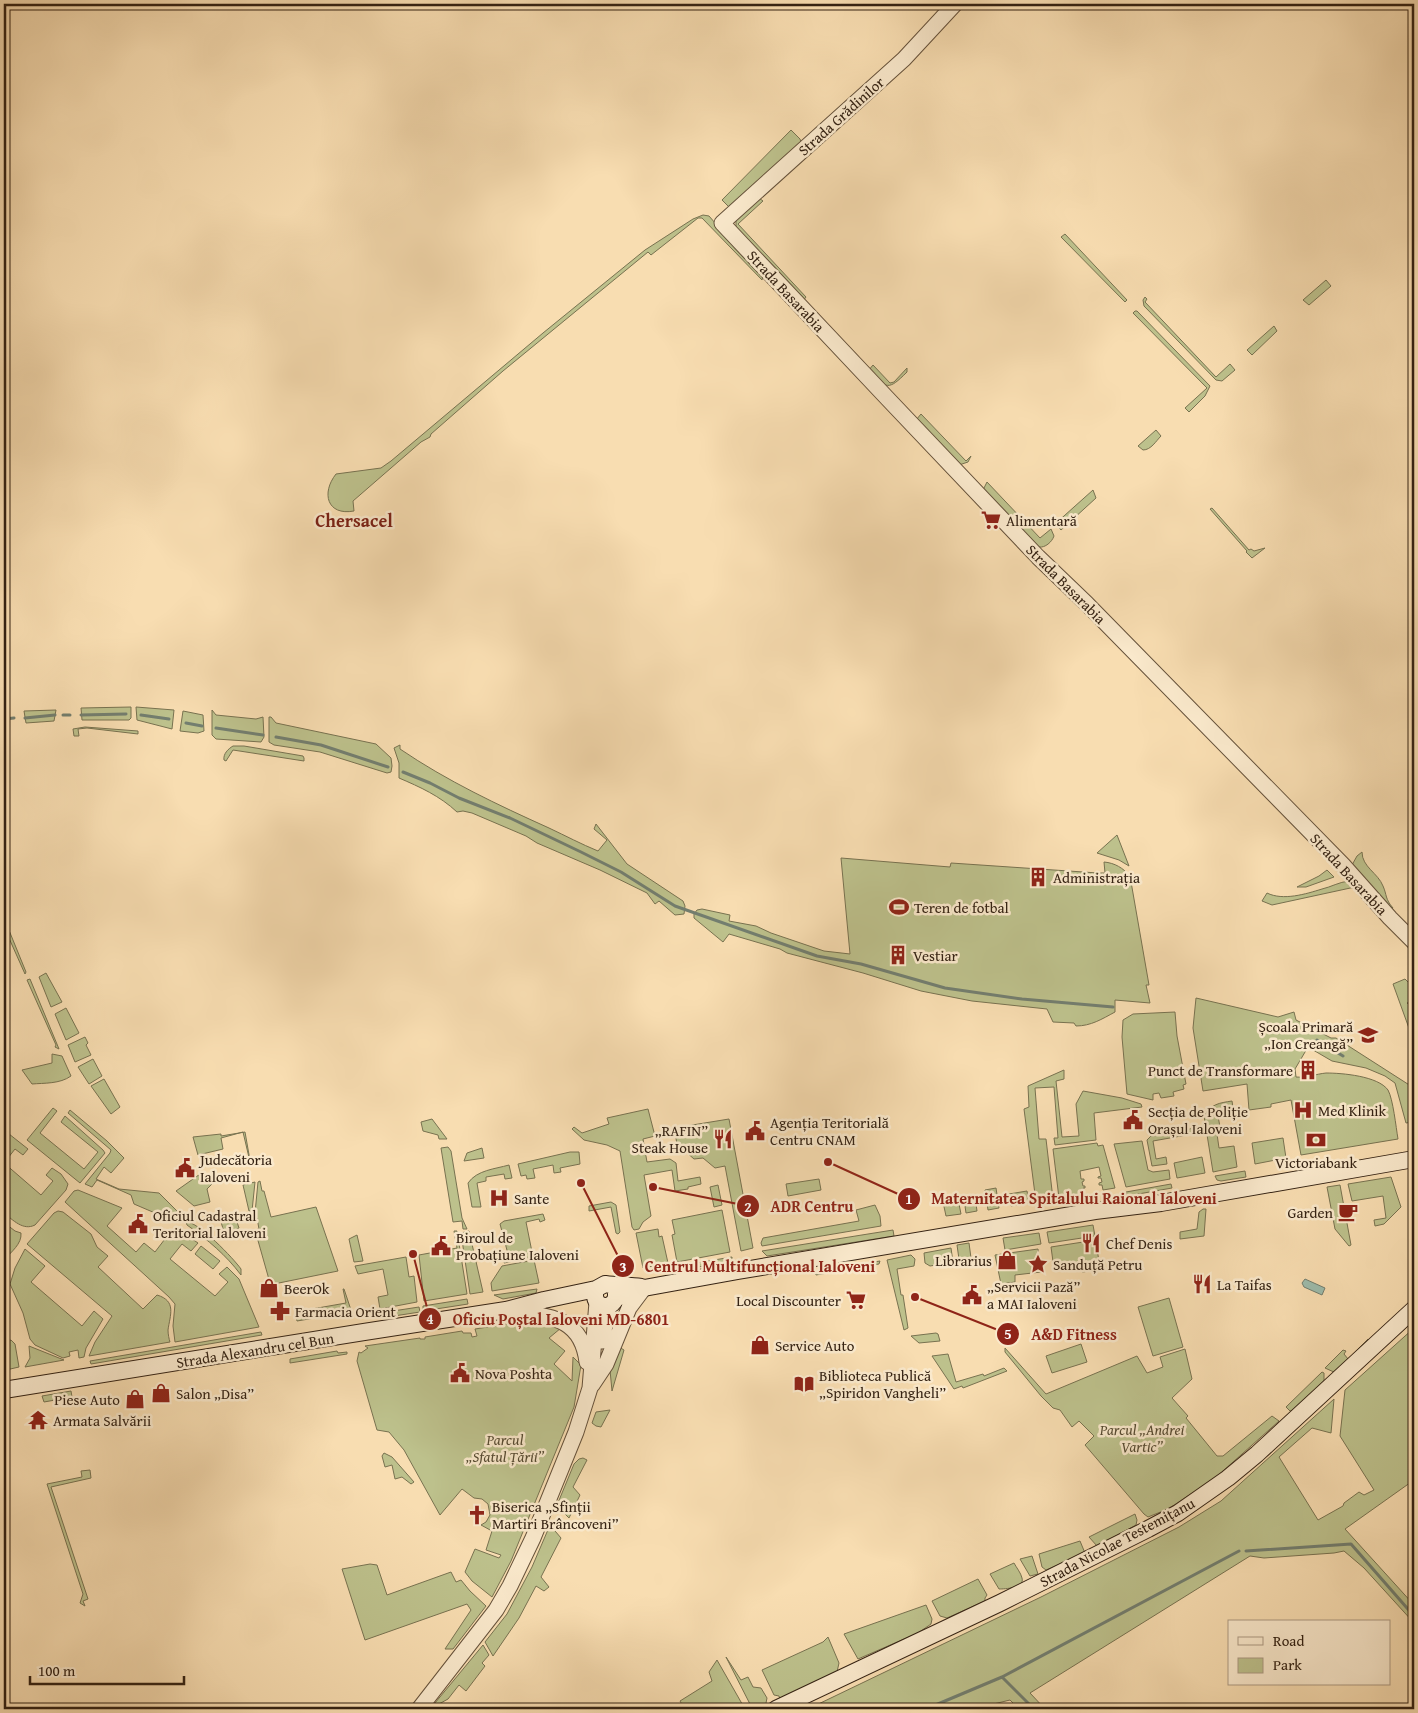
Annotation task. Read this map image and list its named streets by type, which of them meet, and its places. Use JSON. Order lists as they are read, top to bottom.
{
  "streets": {
    "main road": ["Strada Alexandru cel Bun", "Strada Nicolae Testemițanu"],
    "street": ["Strada Grădinilor", "Strada Basarabia"]
  },
  "crossings": [
    ["Strada Grădinilor", "Strada Basarabia"]
  ],
  "districts": ["Chersacel"],
  "parks": ["Parcul „Andrei Vartic”", "Parcul „Sfatul Țării”"],
  "places": {
    "supermarket": ["Alimentară", "Local Discounter"],
    "building": ["Administrația", "Vestiar", "Punct de Transformare"],
    "sports": ["Teren de fotbal"],
    "school or university": ["Școala Primară „Ion Creangă”"],
    "hospital": ["Med Klinik", "Sante"],
    "public building": [
      "Secția de Poliție Orașul Ialoveni",
      "Agenția Teritorială Centru CNAM",
      "Judecătoria Ialoveni",
      "Oficiul Cadastral Teritorial Ialoveni",
      "Biroul de Probațiune Ialoveni",
      "„Servicii Pază” a MAI Ialoveni",
      "Nova Poshta"
    ],
    "restaurant": ["„RAFIN” Steak House", "Chef Denis", "La Taifas"],
    "bank": ["Victoriabank"],
    "other": [
      "Maternitatea Spitalului Raional Ialoveni",
      "Centrul Multifuncțional Ialoveni",
      "ADR Centru",
      "Oficiu Poștal Ialoveni MD-6801",
      "A&D Fitness"
    ],
    "cafe": ["Garden"],
    "shop": [
      "Librarius",
      "BeerOk",
      "Service Auto",
      "Salon „Disa”",
      "Piese Auto"
    ],
    "place": ["Sanduță Petru"],
    "pharmacy": ["Farmacia Orient"],
    "library": ["Biblioteca Publică „Spiridon Vangheli”"],
    "temple": ["Armata Salvării"],
    "church": ["Biserica „Sfinții Martiri Brâncoveni”"]
  },
  "legend": ["Road", "Park"],
  "scale_bar": "100 m"
}
